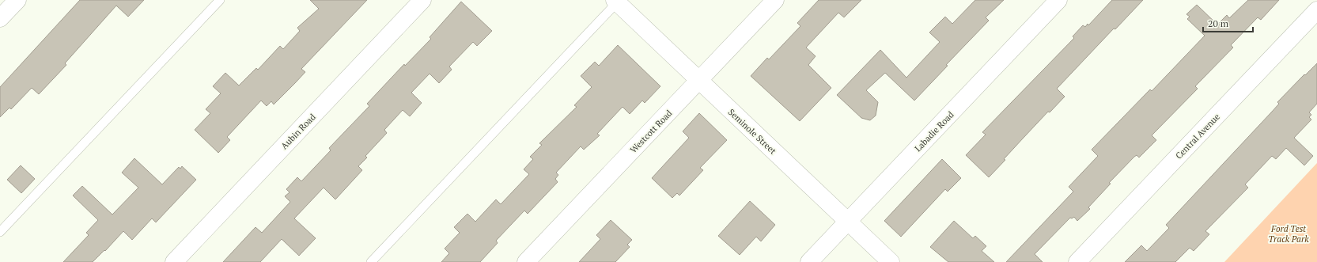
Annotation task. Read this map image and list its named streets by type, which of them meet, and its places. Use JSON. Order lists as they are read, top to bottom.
{
  "streets": {
    "street": [
      "Aubin Road",
      "Westcott Road",
      "Seminole Street",
      "Labadie Road",
      "Central Avenue"
    ]
  },
  "crossings": [
    ["Westcott Road", "Seminole Street"],
    ["Seminole Street", "Labadie Road"]
  ],
  "parks": ["Ford Test Track Park"],
  "scale_bar": "20 m"
}
